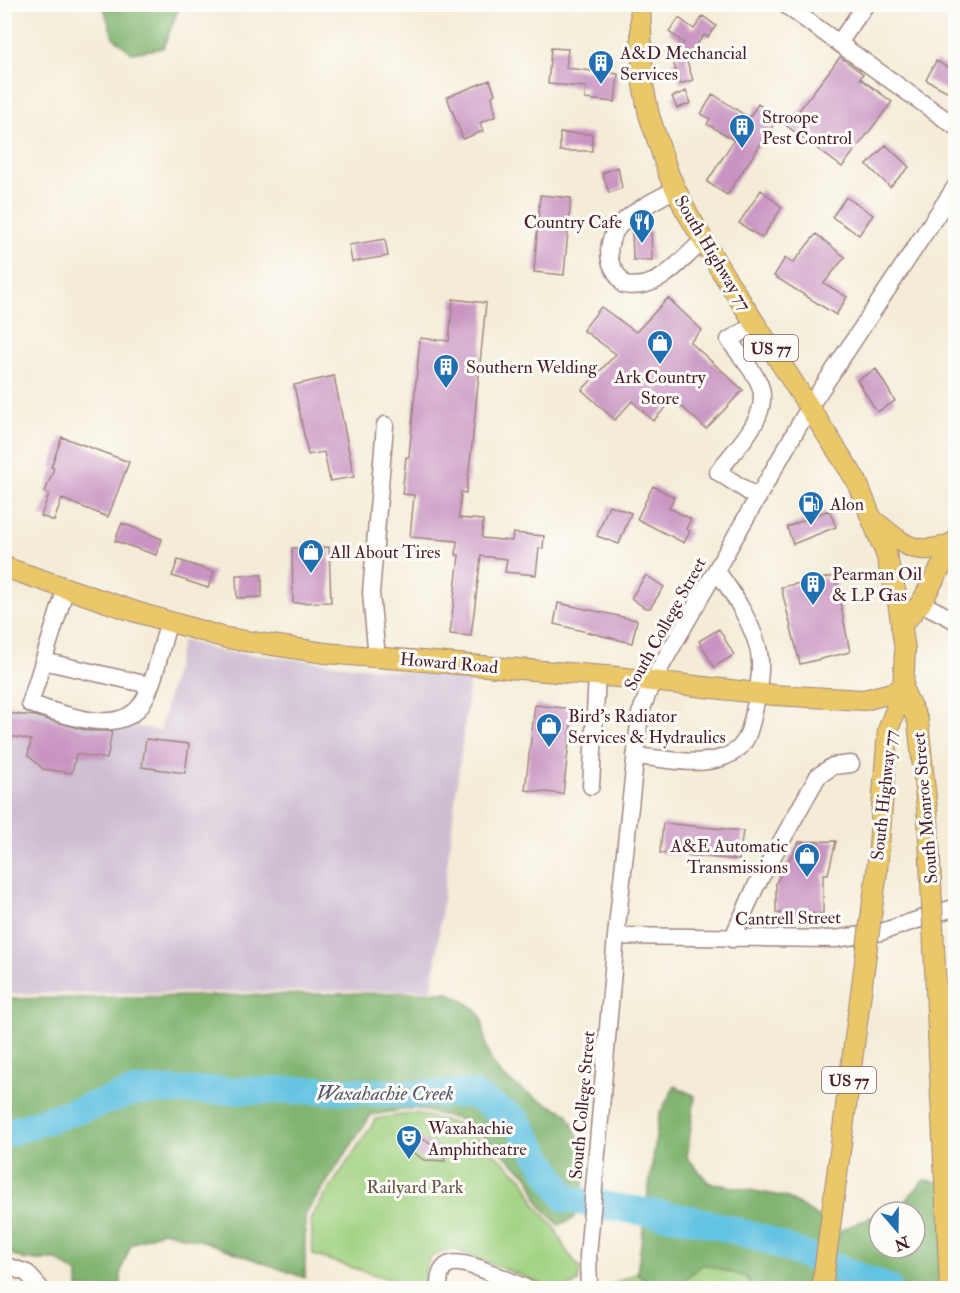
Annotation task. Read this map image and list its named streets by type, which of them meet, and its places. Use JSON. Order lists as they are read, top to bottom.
{
  "streets": {
    "main road": [
      "South Highway 77",
      "US 77",
      "Howard Road",
      "South Monroe Street"
    ],
    "street": ["South College Street", "Cantrell Street"]
  },
  "crossings": [
    ["South Highway 77", "South College Street"],
    ["South Highway 77", "Howard Road"],
    ["South Highway 77", "South Monroe Street"],
    ["South College Street", "Howard Road"],
    ["South College Street", "Cantrell Street"],
    ["Howard Road", "South Monroe Street"]
  ],
  "water": ["Waxahachie Creek"],
  "parks": ["Railyard Park"],
  "places": {
    "building": [
      "A&D Mechancial Services",
      "Stroope Pest Control",
      "Southern Welding",
      "Pearman Oil & LP Gas"
    ],
    "restaurant": ["Country Cafe"],
    "shop": [
      "Ark Country Store",
      "All About Tires",
      "Bird's Radiator Services & Hydraulics",
      "A&E Automatic Transmissions"
    ],
    "fuel station": ["Alon"],
    "theatre": ["Waxahachie Amphitheatre"]
  },
  "north": "bottom"
}
